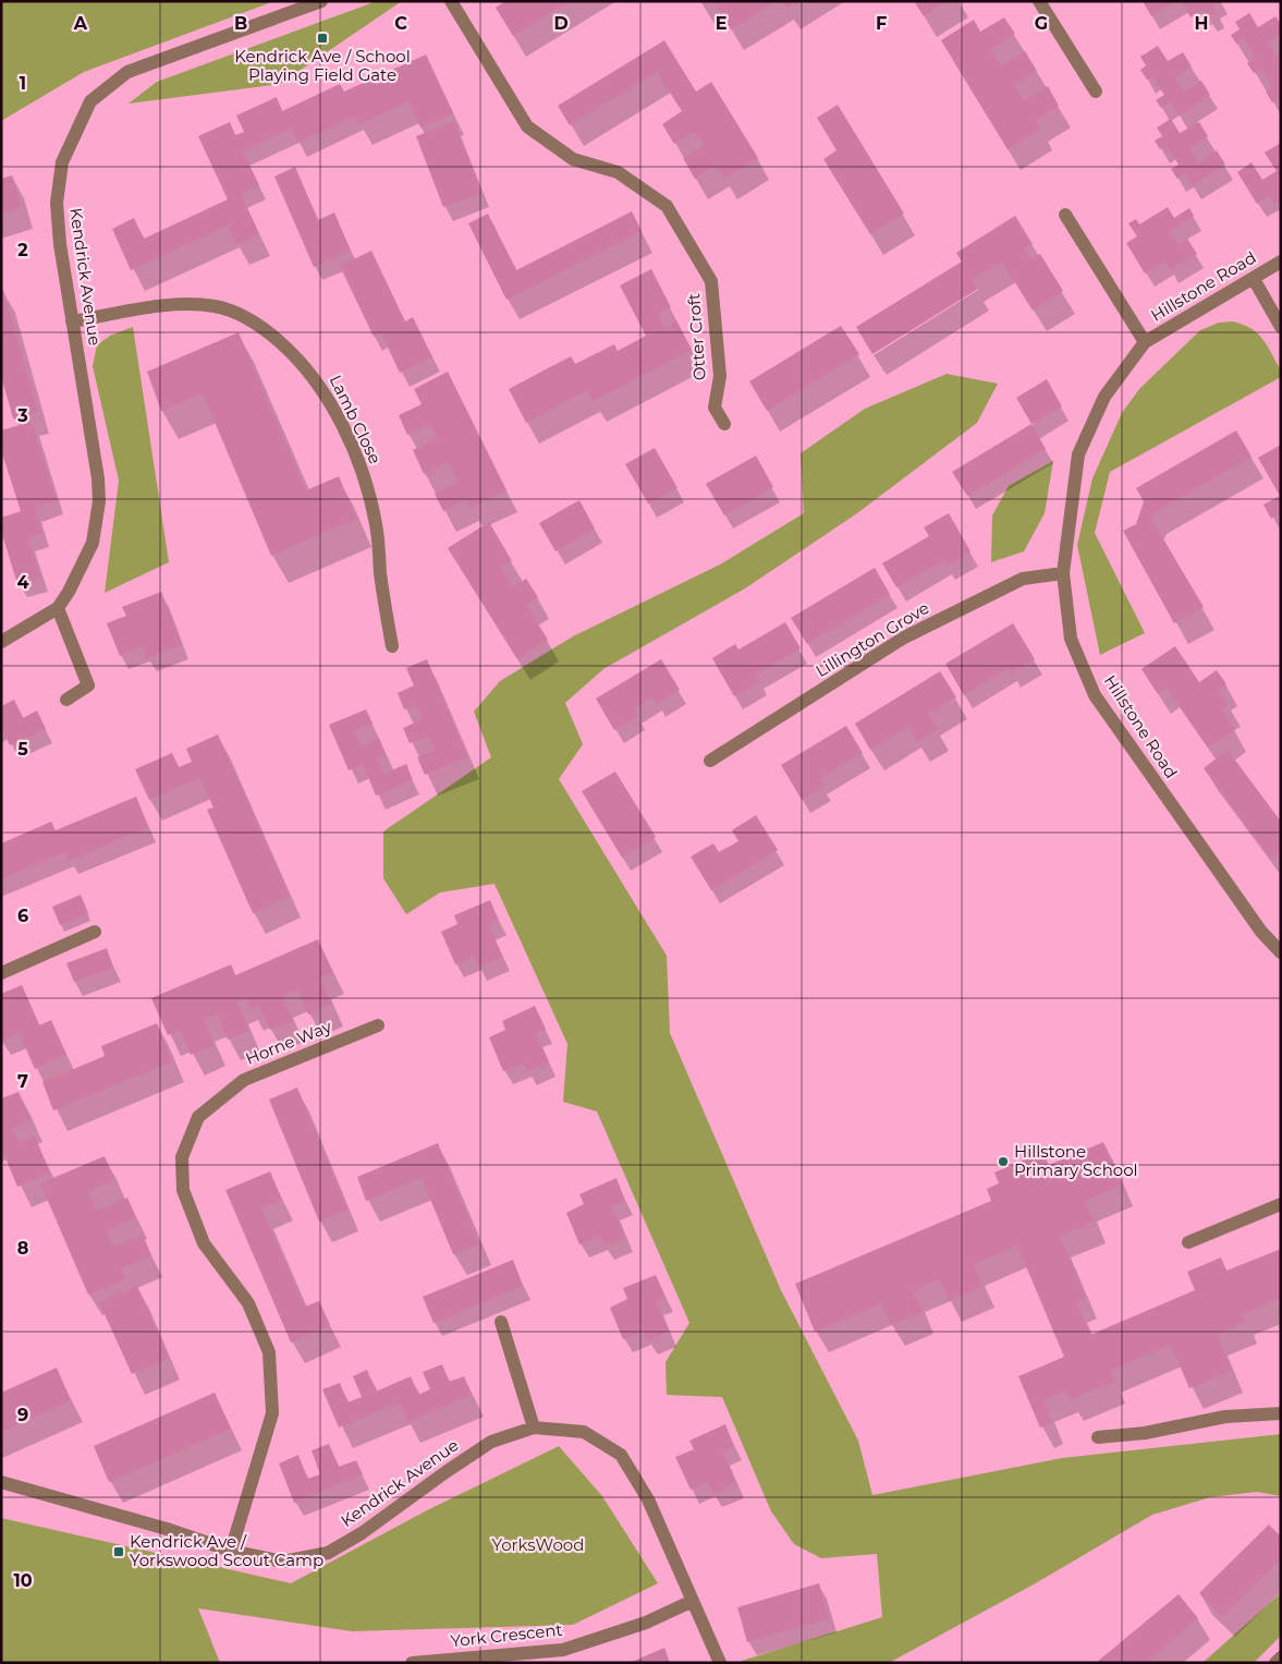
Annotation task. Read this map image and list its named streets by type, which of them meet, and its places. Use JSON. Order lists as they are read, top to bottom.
{
  "streets": {
    "street": [
      "Kendrick Avenue",
      "Hillstone Road",
      "Otter Croft",
      "Lamb Close",
      "Lillington Grove",
      "Horne Way",
      "York Crescent"
    ]
  },
  "crossings": [
    ["Kendrick Avenue", "Lamb Close"],
    ["Kendrick Avenue", "Horne Way"],
    ["Kendrick Avenue", "York Crescent"],
    ["Hillstone Road", "Lillington Grove"]
  ],
  "parks": ["YorksWood"],
  "places": {
    "transit": ["Kendrick Ave / School Playing Field Gate", "Kendrick Ave / Yorkswood Scout Camp"],
    "other": ["Hillstone Primary School"]
  },
  "grid": {
    "columns": [
      "A",
      "B",
      "C",
      "D",
      "E",
      "F",
      "G",
      "H"
    ],
    "rows": [
      "1",
      "2",
      "3",
      "4",
      "5",
      "6",
      "7",
      "8",
      "9",
      "10"
    ]
  }
}
